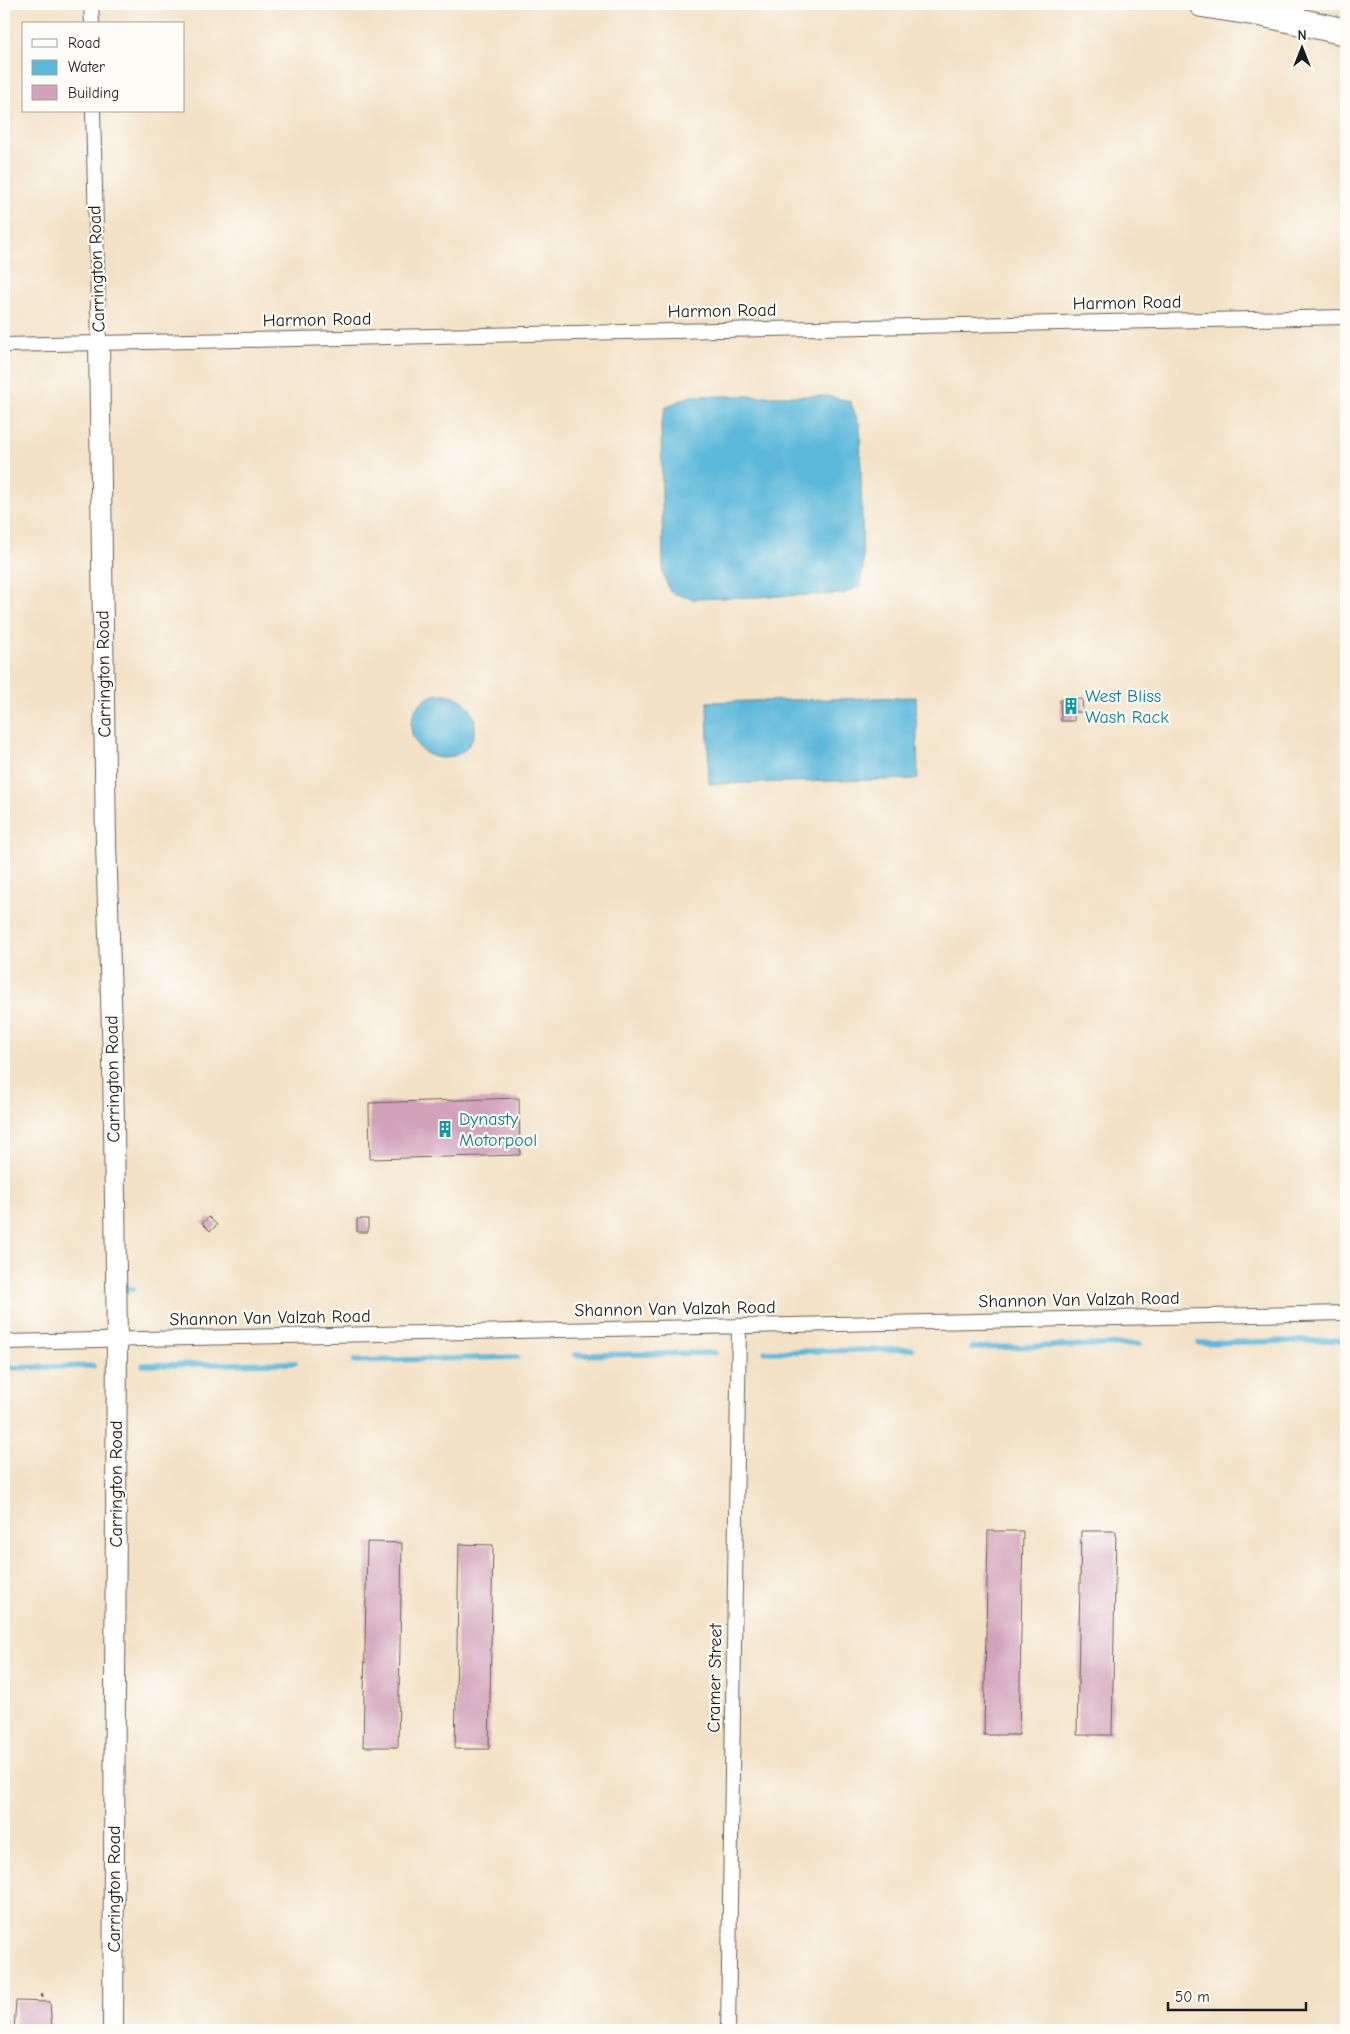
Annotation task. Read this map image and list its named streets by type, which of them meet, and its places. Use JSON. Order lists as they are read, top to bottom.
{
  "streets": {
    "street": [
      "Carrington Road",
      "Harmon Road",
      "Shannon Van Valzah Road",
      "Cramer Street"
    ]
  },
  "crossings": [
    ["Carrington Road", "Harmon Road"],
    ["Carrington Road", "Shannon Van Valzah Road"],
    ["Shannon Van Valzah Road", "Cramer Street"]
  ],
  "places": {
    "building": ["West Bliss Wash Rack", "Dynasty Motorpool"]
  },
  "legend": ["Road", "Water", "Building"],
  "scale_bar": "50 m",
  "north": "top"
}
